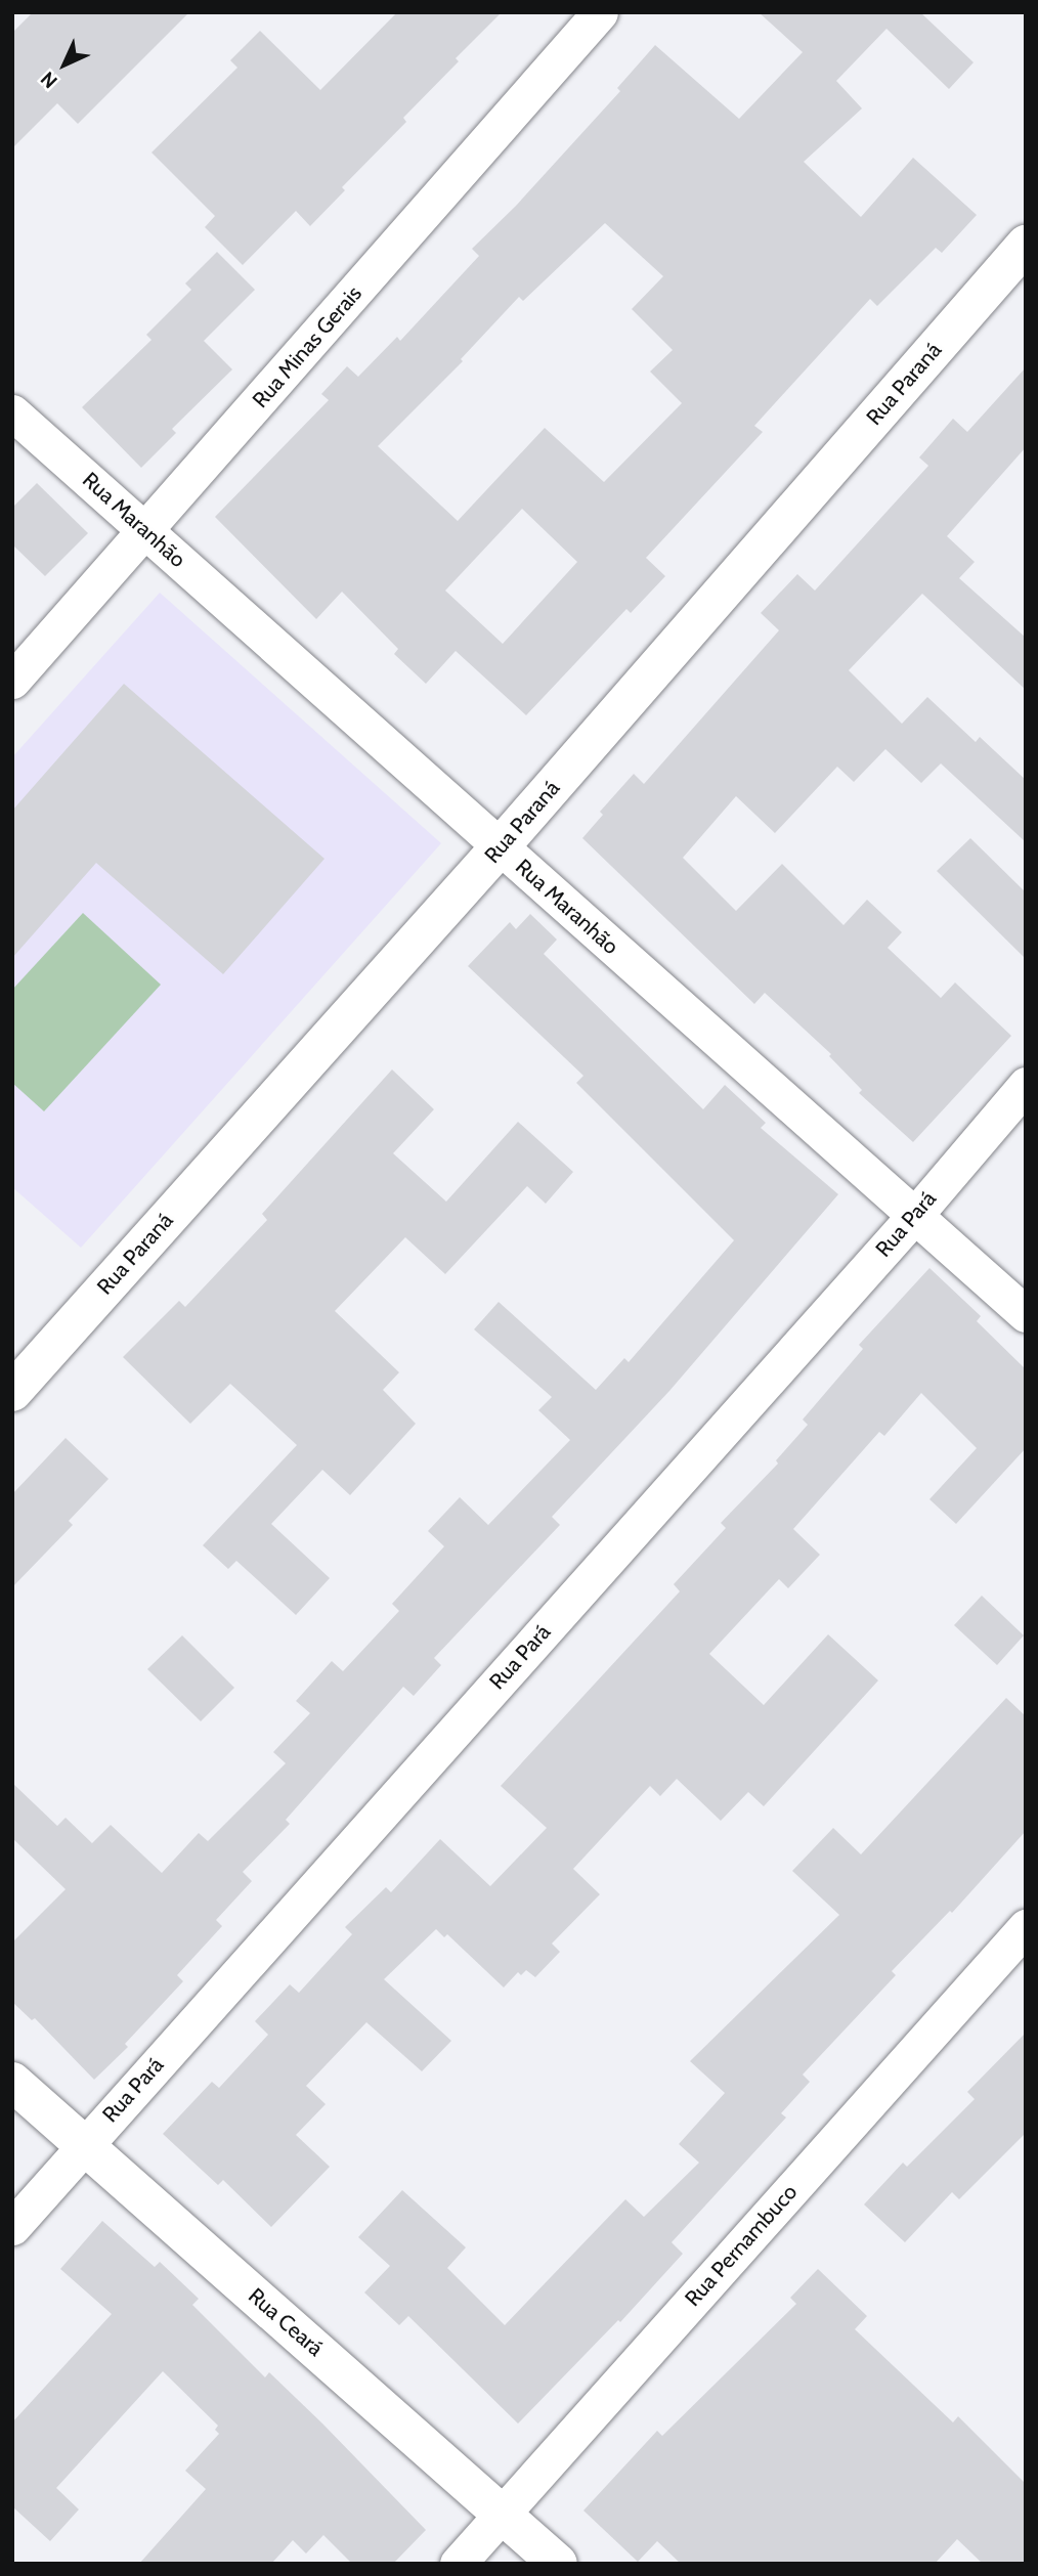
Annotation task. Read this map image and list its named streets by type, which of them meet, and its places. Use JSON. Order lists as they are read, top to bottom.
{
  "streets": {
    "street": [
      "Rua Minas Gerais",
      "Rua Paraná",
      "Rua Maranhão",
      "Rua Pará",
      "Rua Pernambuco",
      "Rua Ceará"
    ]
  },
  "crossings": [
    ["Rua Minas Gerais", "Rua Maranhão"],
    ["Rua Paraná", "Rua Maranhão"],
    ["Rua Maranhão", "Rua Pará"],
    ["Rua Pará", "Rua Ceará"],
    ["Rua Pernambuco", "Rua Ceará"]
  ],
  "north": "bottom left"
}
